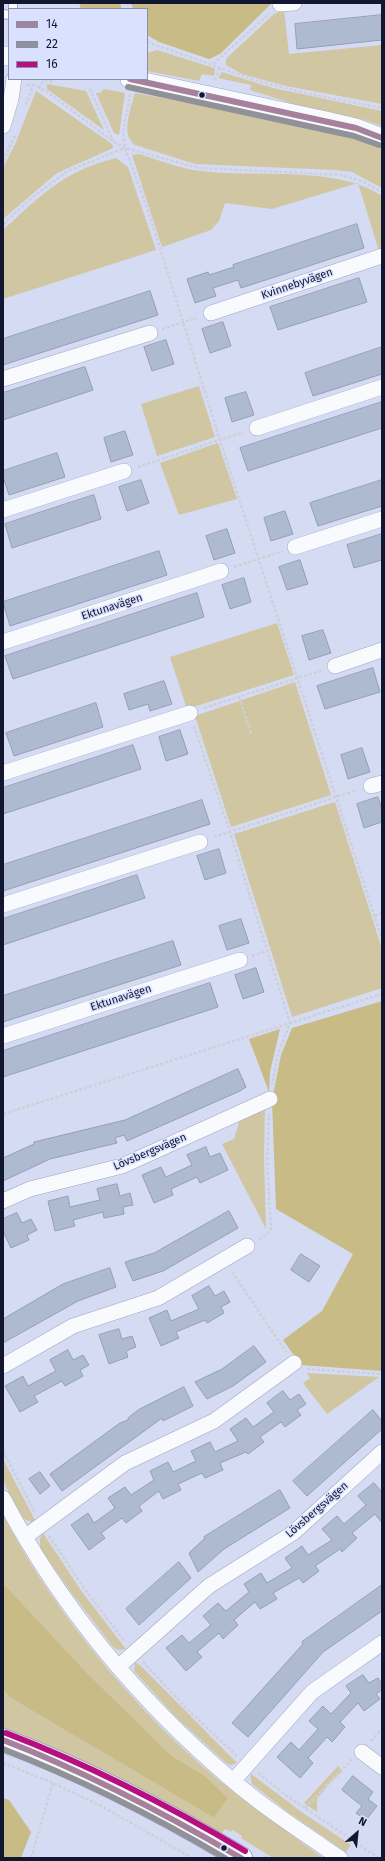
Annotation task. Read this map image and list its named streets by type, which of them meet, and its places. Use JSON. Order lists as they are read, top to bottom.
{
  "streets": {
    "street": ["Kvinnebyvägen", "Ektunavägen", "Lövsbergsvägen"]
  },
  "lines": ["transit line 14", "transit line 22", "transit line 16"],
  "legend": ["14", "22", "16"],
  "north": "top right"
}
